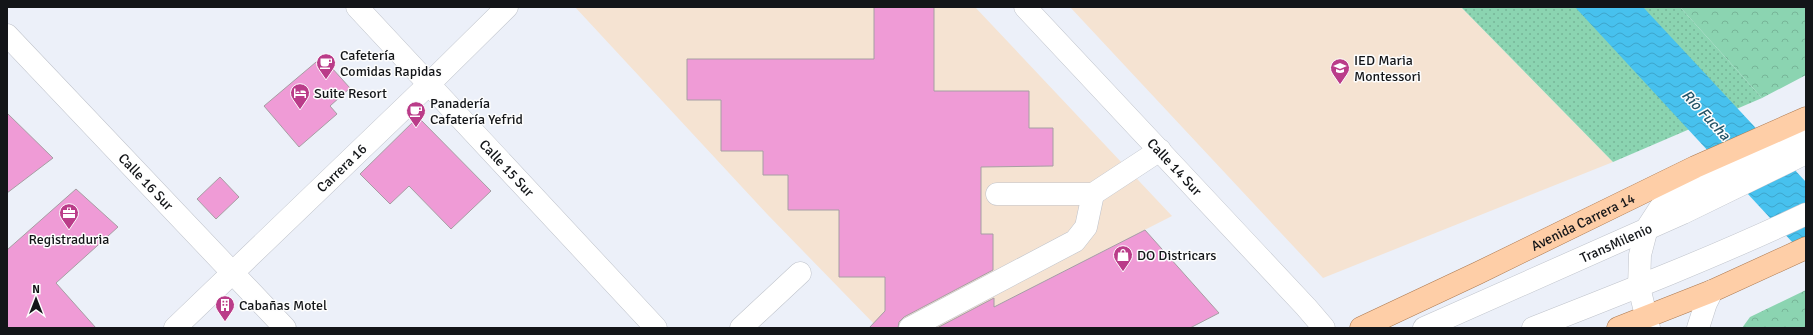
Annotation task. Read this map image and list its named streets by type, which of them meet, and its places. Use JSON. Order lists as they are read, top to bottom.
{
  "streets": {
    "main road": ["Avenida Carrera 14"],
    "street": [
      "Calle 15 Sur",
      "Calle 14 Sur",
      "Carrera 16",
      "Calle 16 Sur",
      "TransMilenio"
    ]
  },
  "crossings": [
    ["Calle 15 Sur", "Carrera 16"],
    ["Carrera 16", "Calle 16 Sur"]
  ],
  "water": ["Río Fucha"],
  "places": {
    "cafe": ["Cafetería Comidas Rapidas", "Panadería Cafatería Yefrid"],
    "school or university": ["IED Maria Montessori"],
    "hotel": ["Suite Resort"],
    "office": ["Registraduria"],
    "shop": ["DO Districars"],
    "building": ["Cabañas Motel"]
  },
  "north": "top"
}
